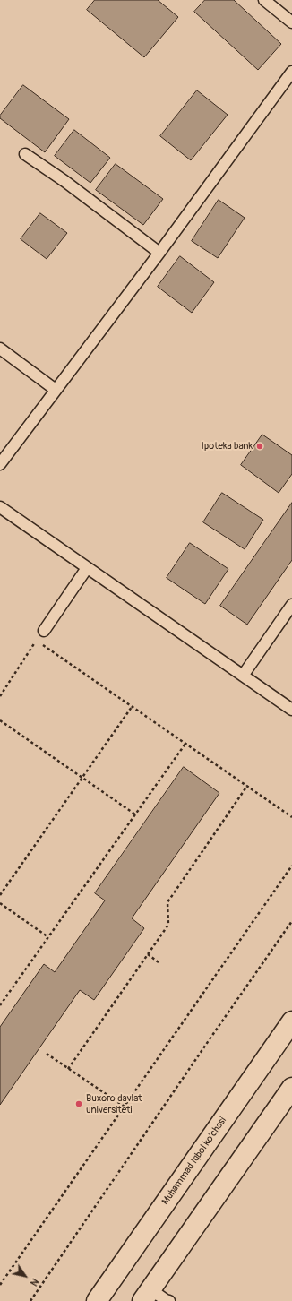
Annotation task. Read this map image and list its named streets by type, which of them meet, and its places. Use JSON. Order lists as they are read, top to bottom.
{
  "streets": {
    "main road": ["Muhammad Iqbol ko'chasi"]
  },
  "places": ["Ipoteka bank", "Buxoro davlat universiteti"],
  "north": "bottom right"
}
